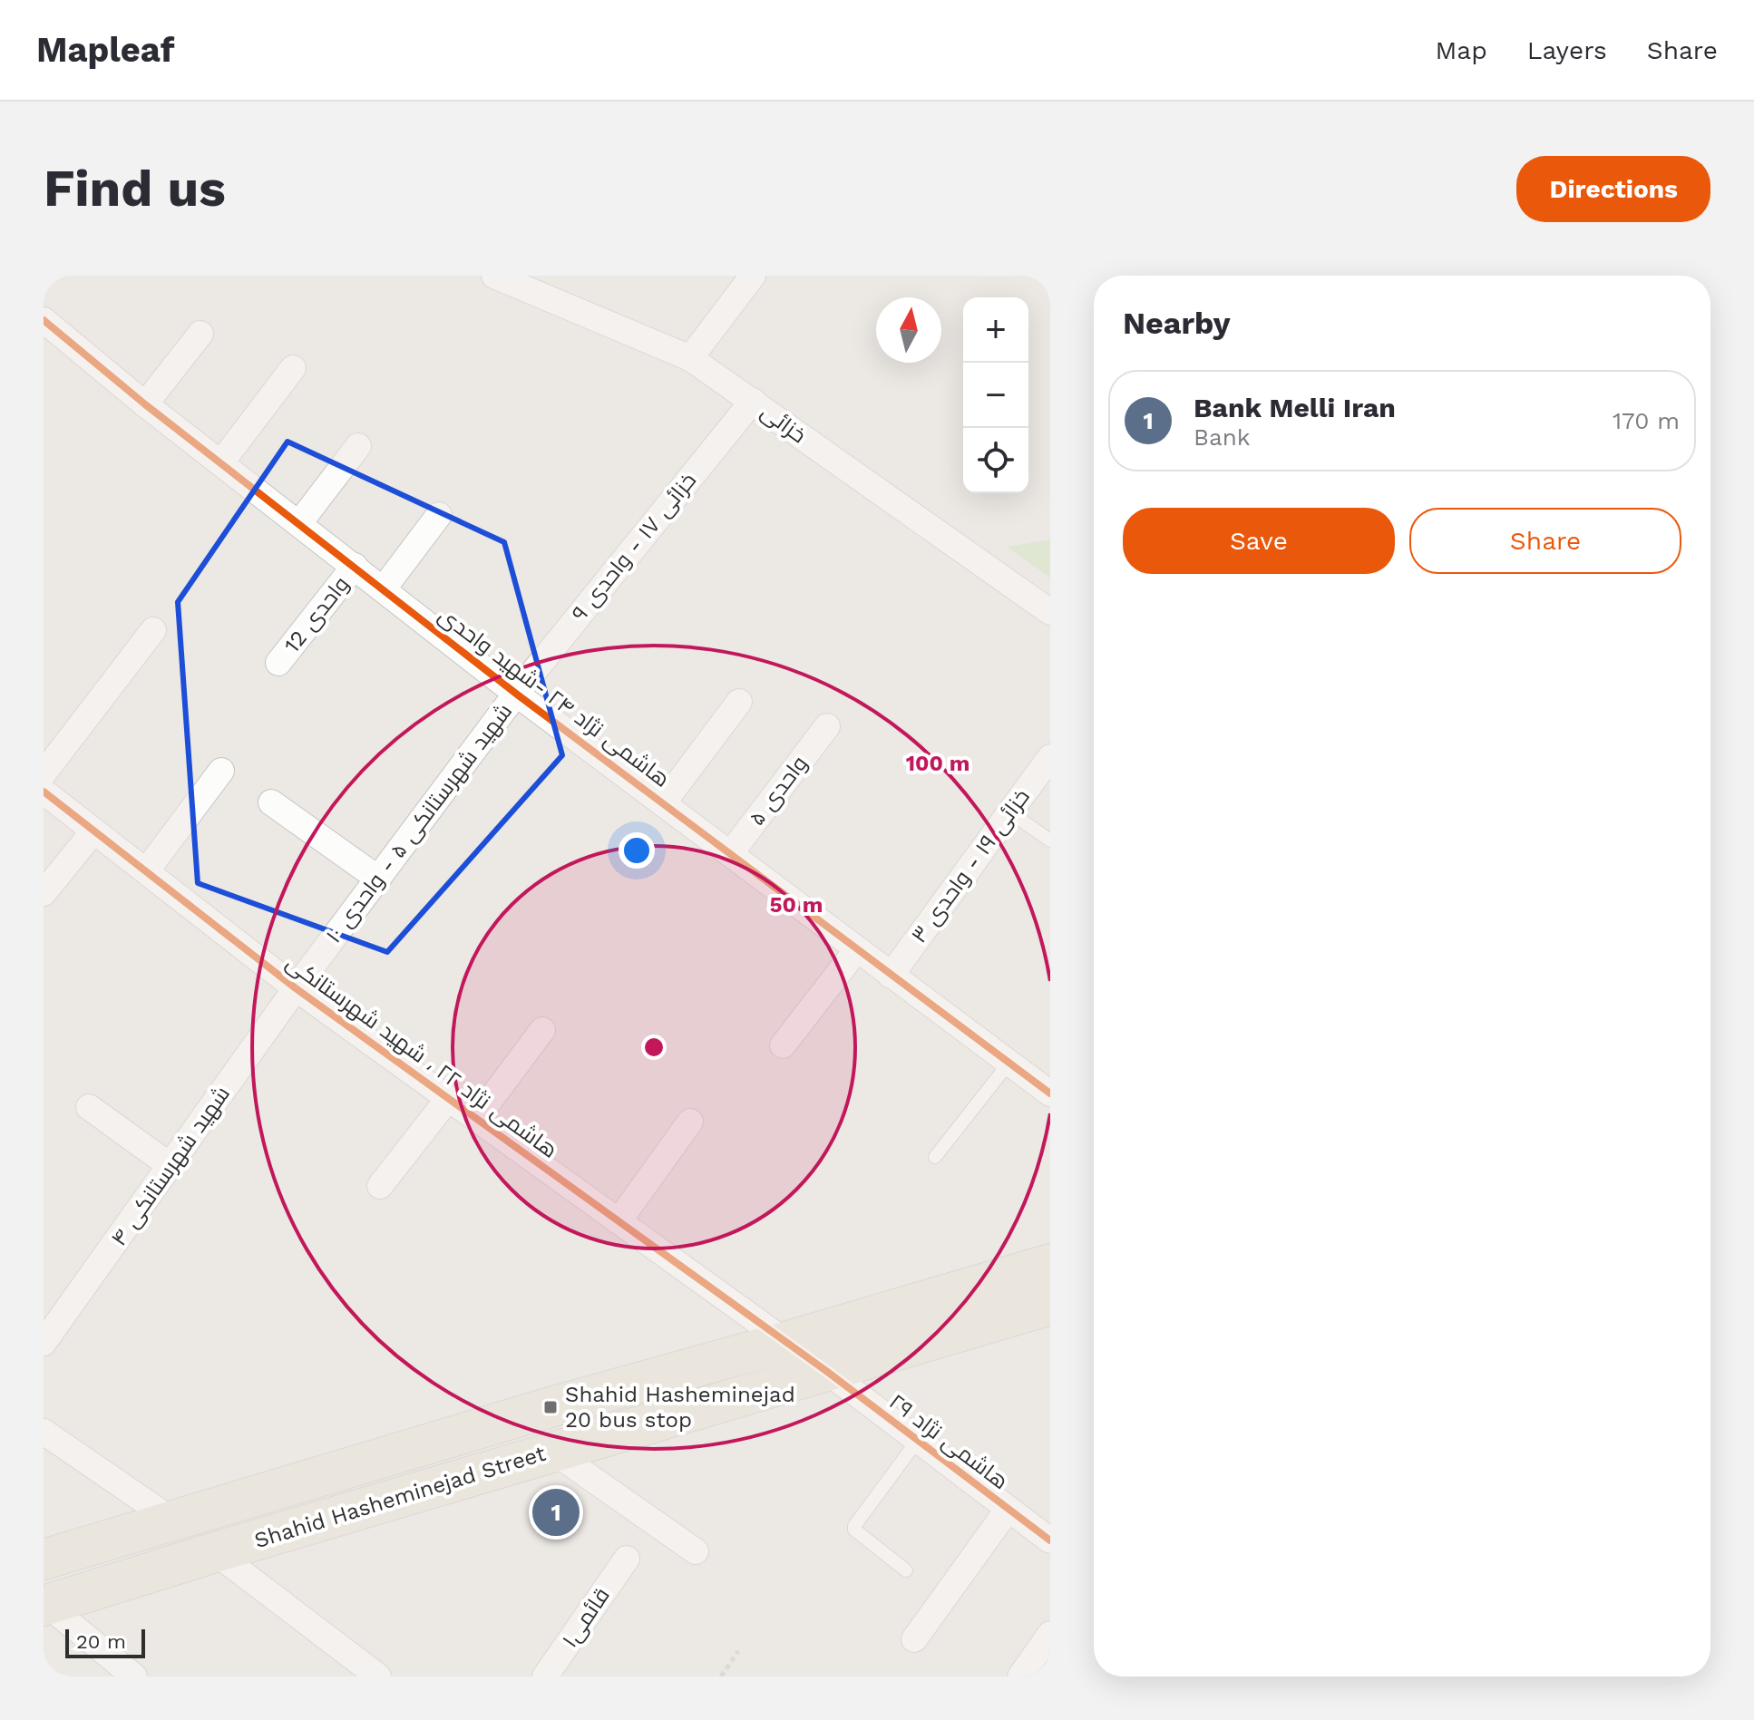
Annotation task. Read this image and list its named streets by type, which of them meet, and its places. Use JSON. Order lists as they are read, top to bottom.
{
  "streets": {
    "main road": ["Shahid Hasheminejad Street"],
    "street": [
      "خزائی",
      "خزائی ۱۷ - واحدی ۹",
      "واحدی 12",
      "هاشمی نژاد ۲۴ -شهید واحدی",
      "واحدی ۵",
      "شهید شهرستانکی ۵ - واحدی ۱۰",
      "خزائی ۱۹ - واحدی ۳",
      "هاشمی نژاد ۲۲ ، شهید شهرستانکی",
      "شهید شهرستانکی ۴",
      "هاشمی نژاد ۲۹",
      "قائمی۱"
    ]
  },
  "crossings": [
    ["خزائی", "خزائی ۱۷ - واحدی ۹"],
    ["خزائی ۱۷ - واحدی ۹", "هاشمی نژاد ۲۴ -شهید واحدی"],
    ["خزائی ۱۷ - واحدی ۹", "شهید شهرستانکی ۵ - واحدی ۱۰"],
    ["واحدی 12", "هاشمی نژاد ۲۴ -شهید واحدی"],
    ["هاشمی نژاد ۲۴ -شهید واحدی", "واحدی ۵"],
    ["هاشمی نژاد ۲۴ -شهید واحدی", "شهید شهرستانکی ۵ - واحدی ۱۰"],
    ["هاشمی نژاد ۲۴ -شهید واحدی", "خزائی ۱۹ - واحدی ۳"],
    ["شهید شهرستانکی ۵ - واحدی ۱۰", "هاشمی نژاد ۲۲ ، شهید شهرستانکی"],
    ["شهید شهرستانکی ۵ - واحدی ۱۰", "شهید شهرستانکی ۴"],
    ["هاشمی نژاد ۲۲ ، شهید شهرستانکی", "شهید شهرستانکی ۴"],
    ["هاشمی نژاد ۲۲ ، شهید شهرستانکی", "هاشمی نژاد ۲۹"],
    ["هاشمی نژاد ۲۲ ، شهید شهرستانکی", "Shahid Hasheminejad Street"],
    ["هاشمی نژاد ۲۹", "Shahid Hasheminejad Street"]
  ],
  "places": {
    "transit": ["Shahid Hasheminejad 20 bus stop"]
  },
  "scale_bar": "20 m",
  "north": "top",
  "page": {
    "header": "Mapleaf",
    "nav": ["Map", "Layers", "Share"],
    "buttons": [
      "Directions",
      ["Save", "Share"]
    ],
    "title": "Find us",
    "heading": "Nearby",
    "map_buttons": ["+", "−"],
    "list": [
      {
        "mark": "1",
        "name": "Bank Melli Iran",
        "note": "Bank",
        "value": "170 m"
      }
    ],
    "pins": "1",
    "scale": "20 m"
  },
  "rings": ["100 m", "50 m"]
}
